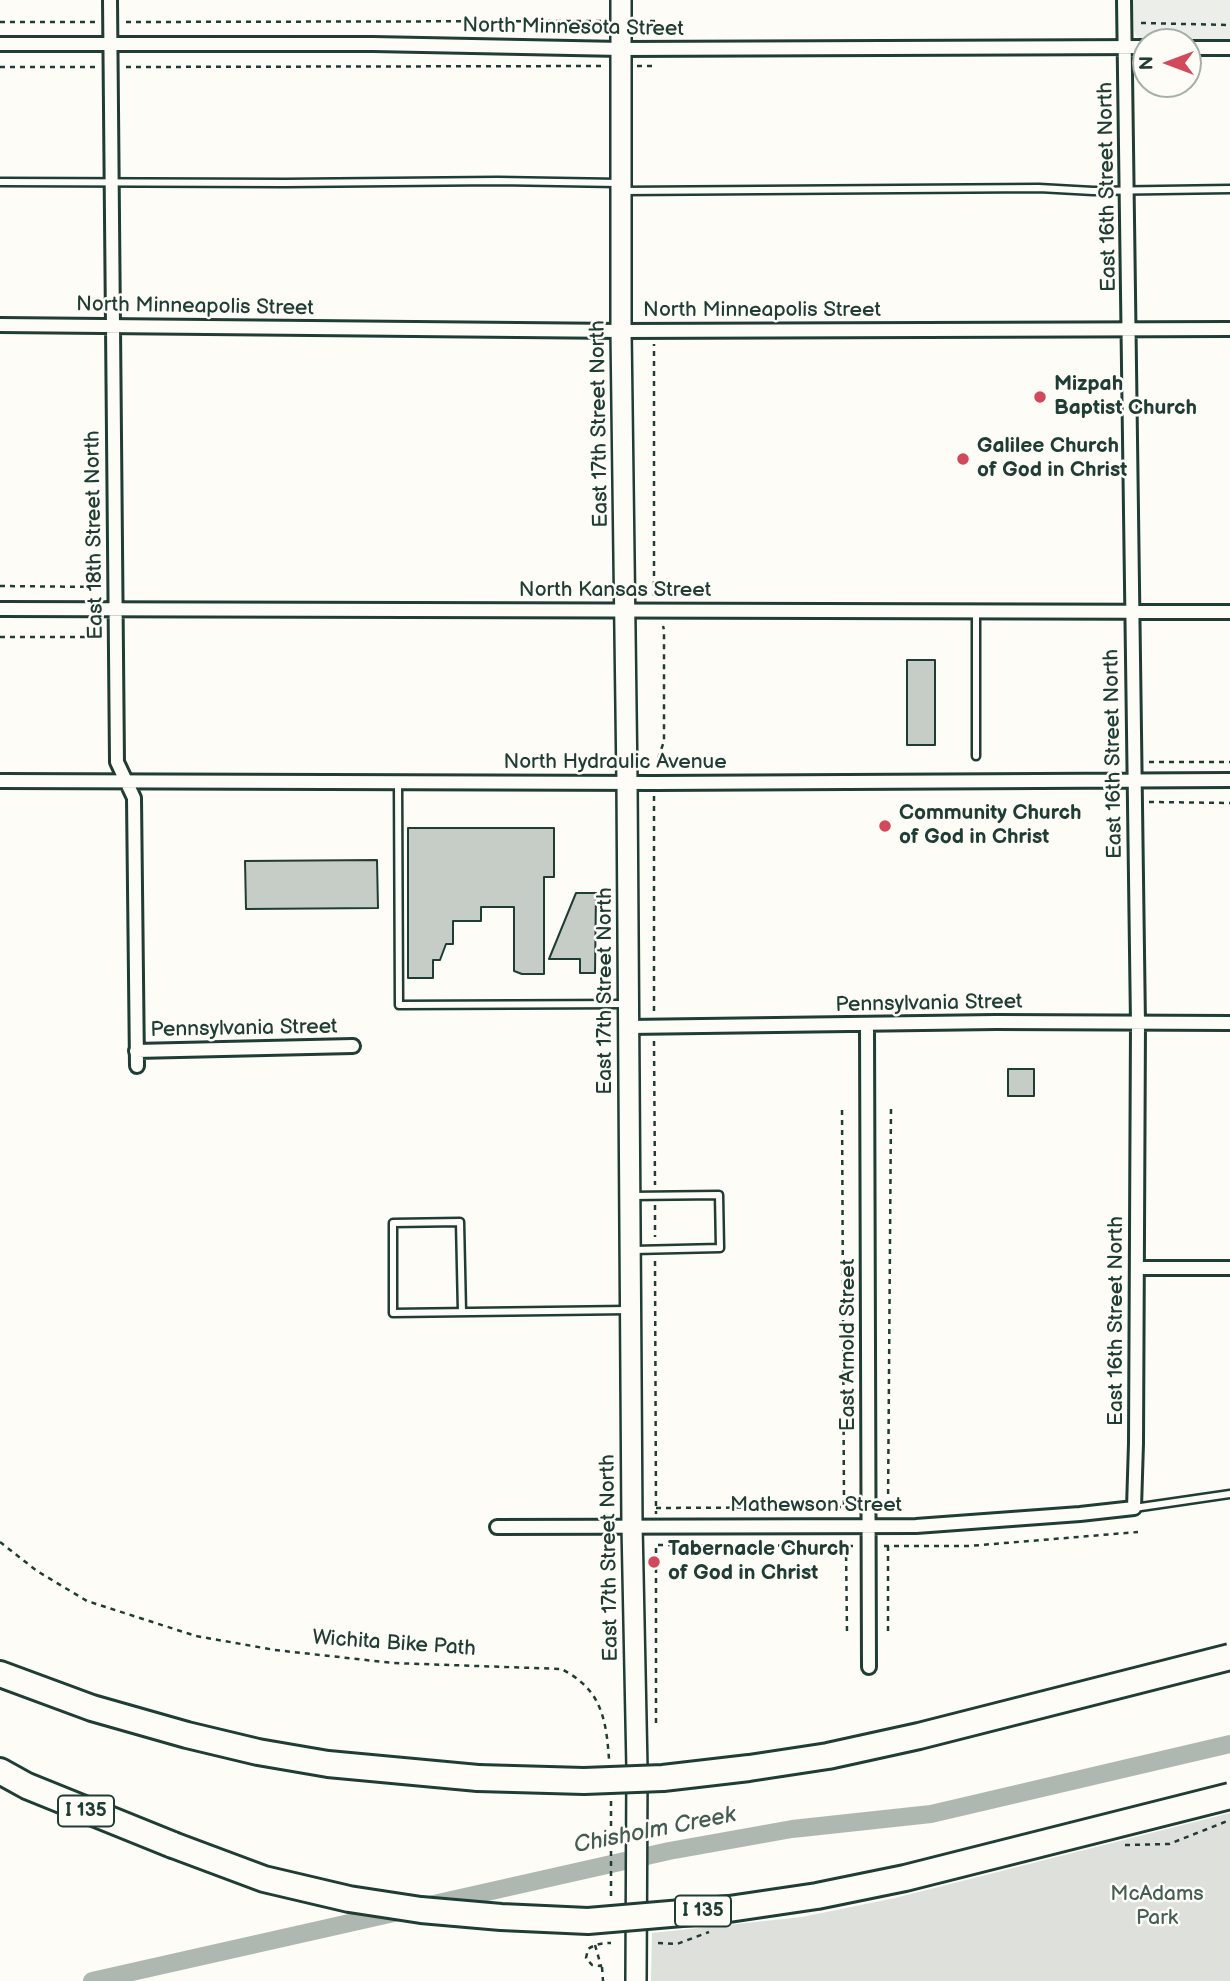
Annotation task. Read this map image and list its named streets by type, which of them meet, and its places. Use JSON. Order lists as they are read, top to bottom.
{
  "streets": {
    "highway": ["I 135"],
    "street": [
      "North Minnesota Street",
      "East 16th Street North",
      "North Minneapolis Street",
      "East 17th Street North",
      "East 18th Street North",
      "North Kansas Street",
      "North Hydraulic Avenue",
      "Pennsylvania Street",
      "East Arnold Street",
      "Mathewson Street"
    ],
    "path": ["Wichita Bike Path"]
  },
  "crossings": [
    ["North Minnesota Street", "East 16th Street North"],
    ["North Minnesota Street", "East 17th Street North"],
    ["North Minnesota Street", "East 18th Street North"],
    ["East 16th Street North", "North Minneapolis Street"],
    ["East 16th Street North", "North Kansas Street"],
    ["East 16th Street North", "North Hydraulic Avenue"],
    ["East 16th Street North", "Pennsylvania Street"],
    ["East 16th Street North", "Mathewson Street"],
    ["North Minneapolis Street", "East 17th Street North"],
    ["North Minneapolis Street", "East 18th Street North"],
    ["East 17th Street North", "North Kansas Street"],
    ["East 17th Street North", "North Hydraulic Avenue"],
    ["East 17th Street North", "Pennsylvania Street"],
    ["East 17th Street North", "Mathewson Street"],
    ["East 18th Street North", "North Kansas Street"],
    ["East 18th Street North", "North Hydraulic Avenue"],
    ["East 18th Street North", "Pennsylvania Street"],
    ["Pennsylvania Street", "East Arnold Street"],
    ["East Arnold Street", "Mathewson Street"]
  ],
  "water": ["Chisholm Creek"],
  "parks": ["McAdams Park"],
  "places": [
    "Mizpah Baptist Church",
    "Galilee Church of God in Christ",
    "Community Church of God in Christ",
    "Tabernacle Church of God in Christ"
  ],
  "north": "left"
}
